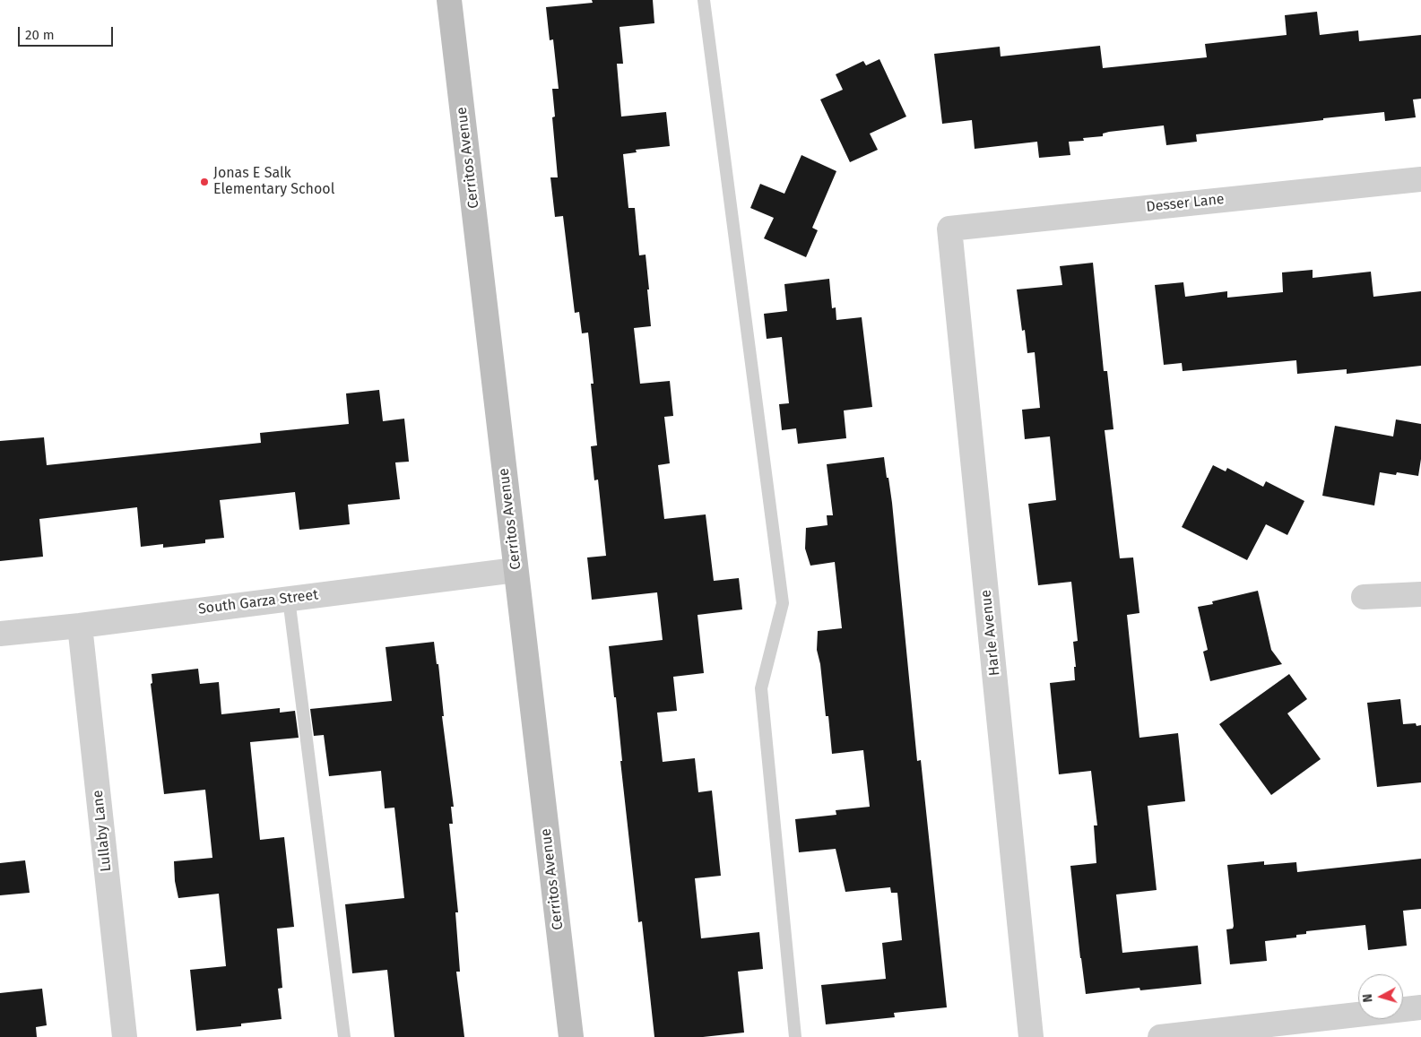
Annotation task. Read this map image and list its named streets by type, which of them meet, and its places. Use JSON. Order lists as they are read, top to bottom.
{
  "streets": {
    "street": [
      "Cerritos Avenue",
      "Desser Lane",
      "South Garza Street",
      "Harle Avenue",
      "Lullaby Lane"
    ]
  },
  "crossings": [
    ["Cerritos Avenue", "South Garza Street"],
    ["Desser Lane", "Harle Avenue"],
    ["South Garza Street", "Lullaby Lane"]
  ],
  "places": ["Jonas E Salk Elementary School"],
  "scale_bar": "20 m",
  "north": "left"
}
